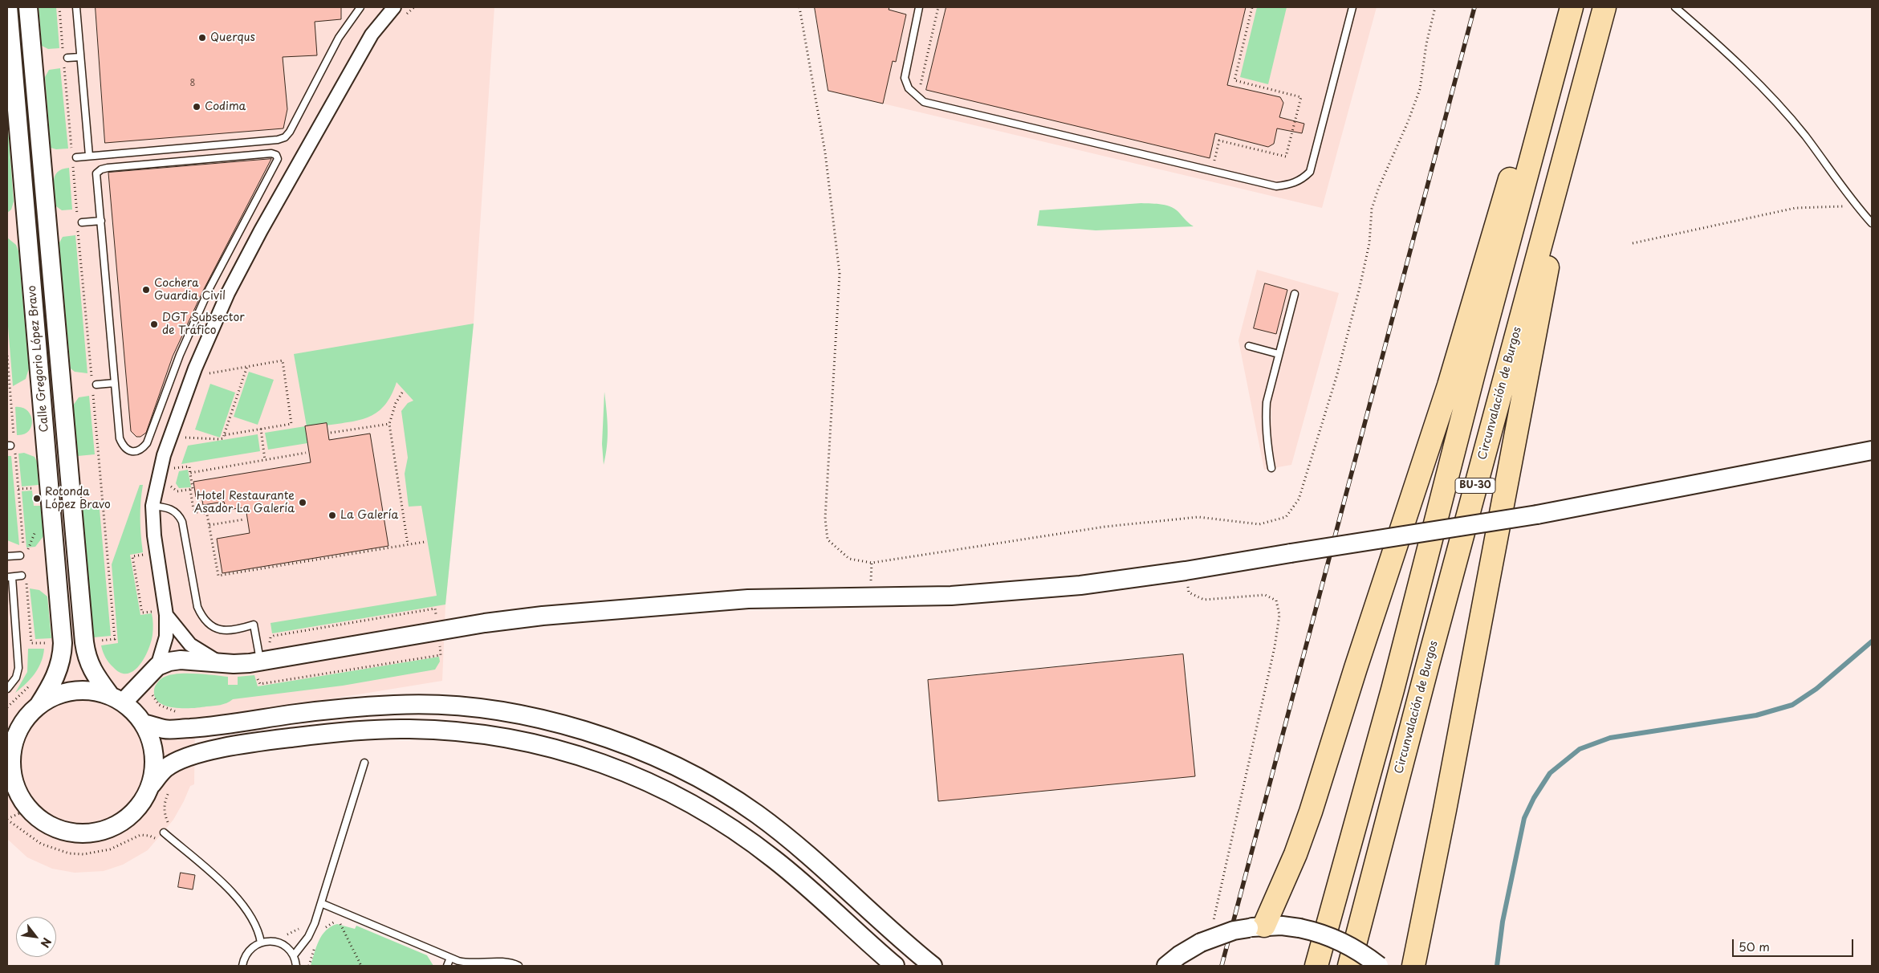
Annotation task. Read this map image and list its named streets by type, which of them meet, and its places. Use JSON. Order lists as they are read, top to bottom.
{
  "streets": {
    "highway": ["Circunvalación de Burgos", "BU-30"],
    "main road": ["Calle Gregorio López Bravo"]
  },
  "places": [
    "Querqus",
    "Codima",
    "Cochera Guardia Civil",
    "DGT Subsector de Tráfico",
    "Rotonda López Bravo",
    "Hotel Restaurante Asador La Galería",
    "La Galería"
  ],
  "house_numbers": ["8"],
  "scale_bar": "50 m",
  "north": "bottom right"
}
